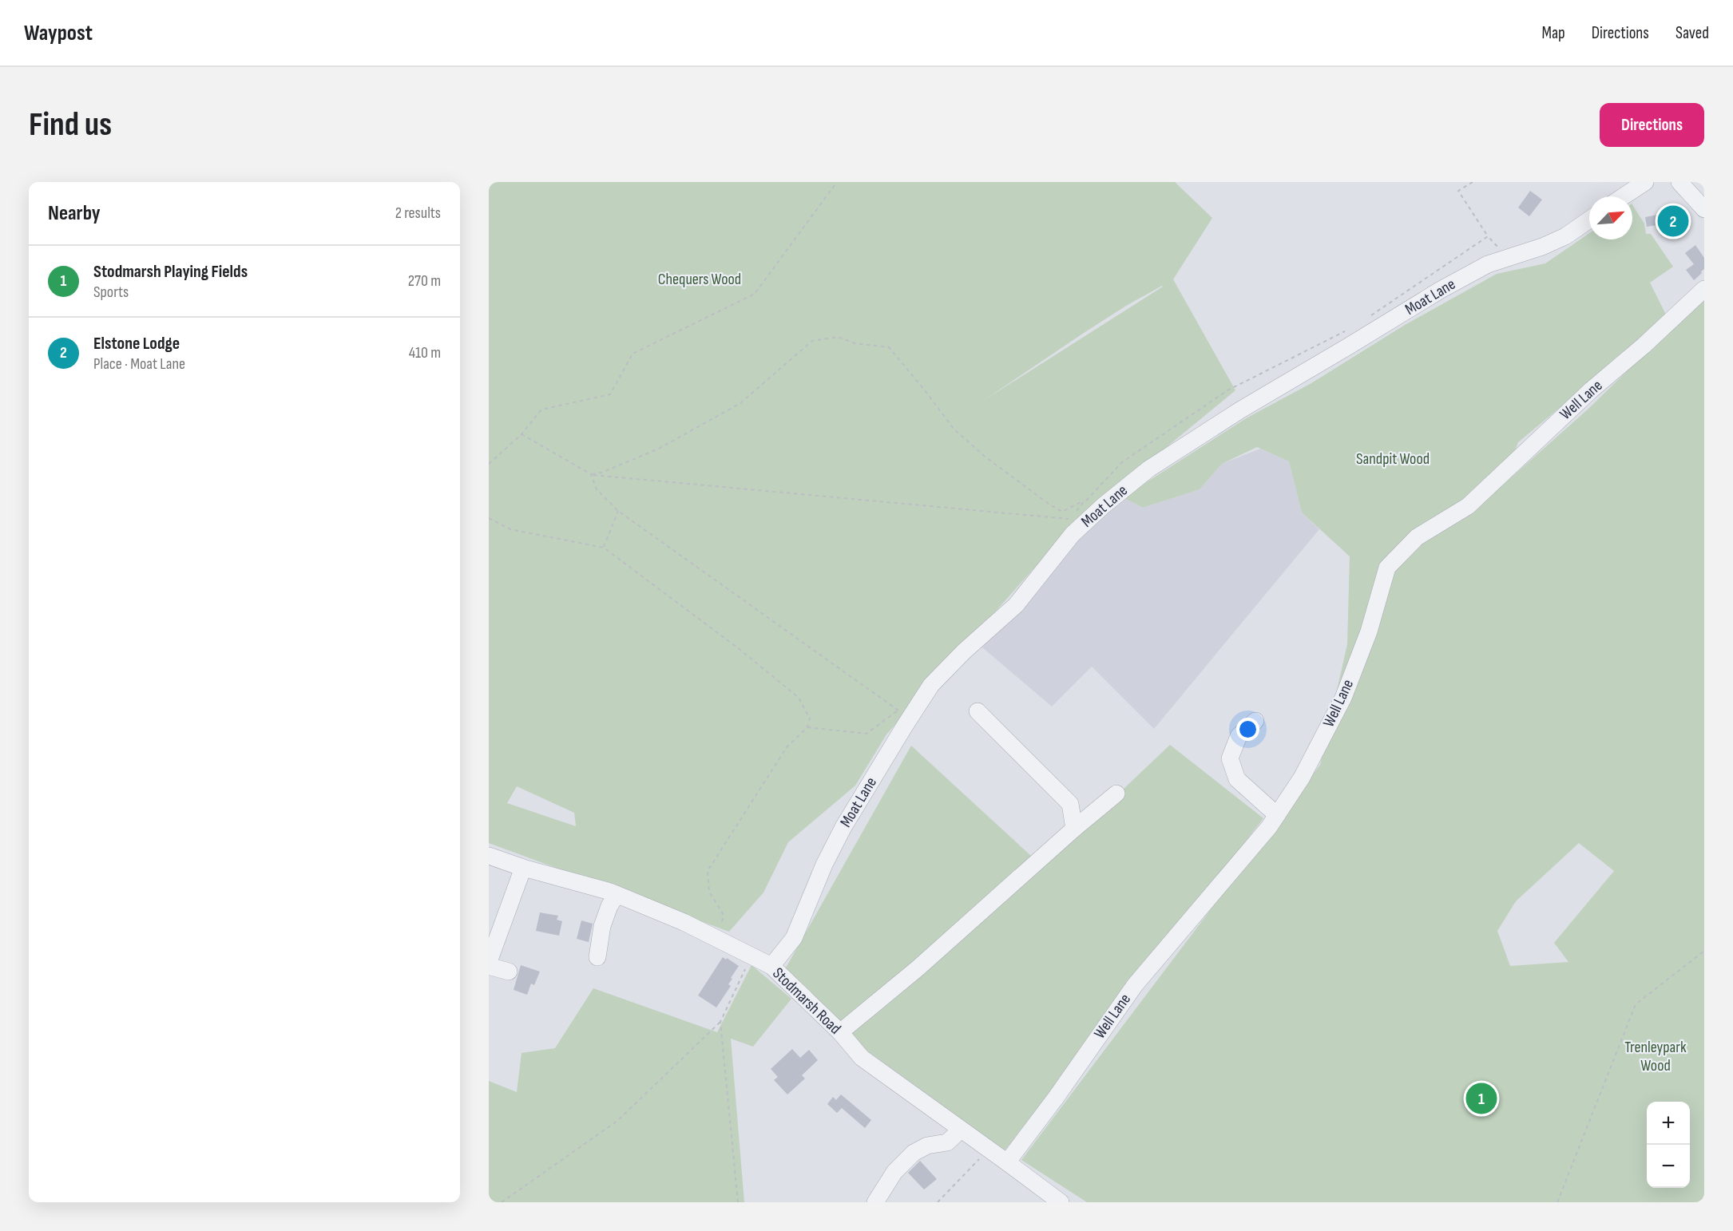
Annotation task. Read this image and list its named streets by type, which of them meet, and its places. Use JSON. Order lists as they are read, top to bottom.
{
  "streets": {
    "street": ["Moat Lane", "Well Lane", "Stodmarsh Road"]
  },
  "crossings": [
    ["Moat Lane", "Stodmarsh Road"],
    ["Well Lane", "Stodmarsh Road"]
  ],
  "parks": ["Chequers Wood", "Sandpit Wood", "Trenleypark Wood"],
  "north": "top right",
  "page": {
    "header": "Waypost",
    "nav": ["Map", "Directions", "Saved"],
    "buttons": "Directions",
    "title": "Find us",
    "heading": ["Nearby", "2 results"],
    "pins": ["2", "1"],
    "list": [
      {
        "mark": "1",
        "name": "Stodmarsh Playing Fields",
        "note": "Sports",
        "value": "270 m"
      },
      {
        "mark": "2",
        "name": "Elstone Lodge",
        "note": "Place · Moat Lane",
        "value": "410 m"
      }
    ],
    "map_buttons": ["+", "−"]
  }
}
